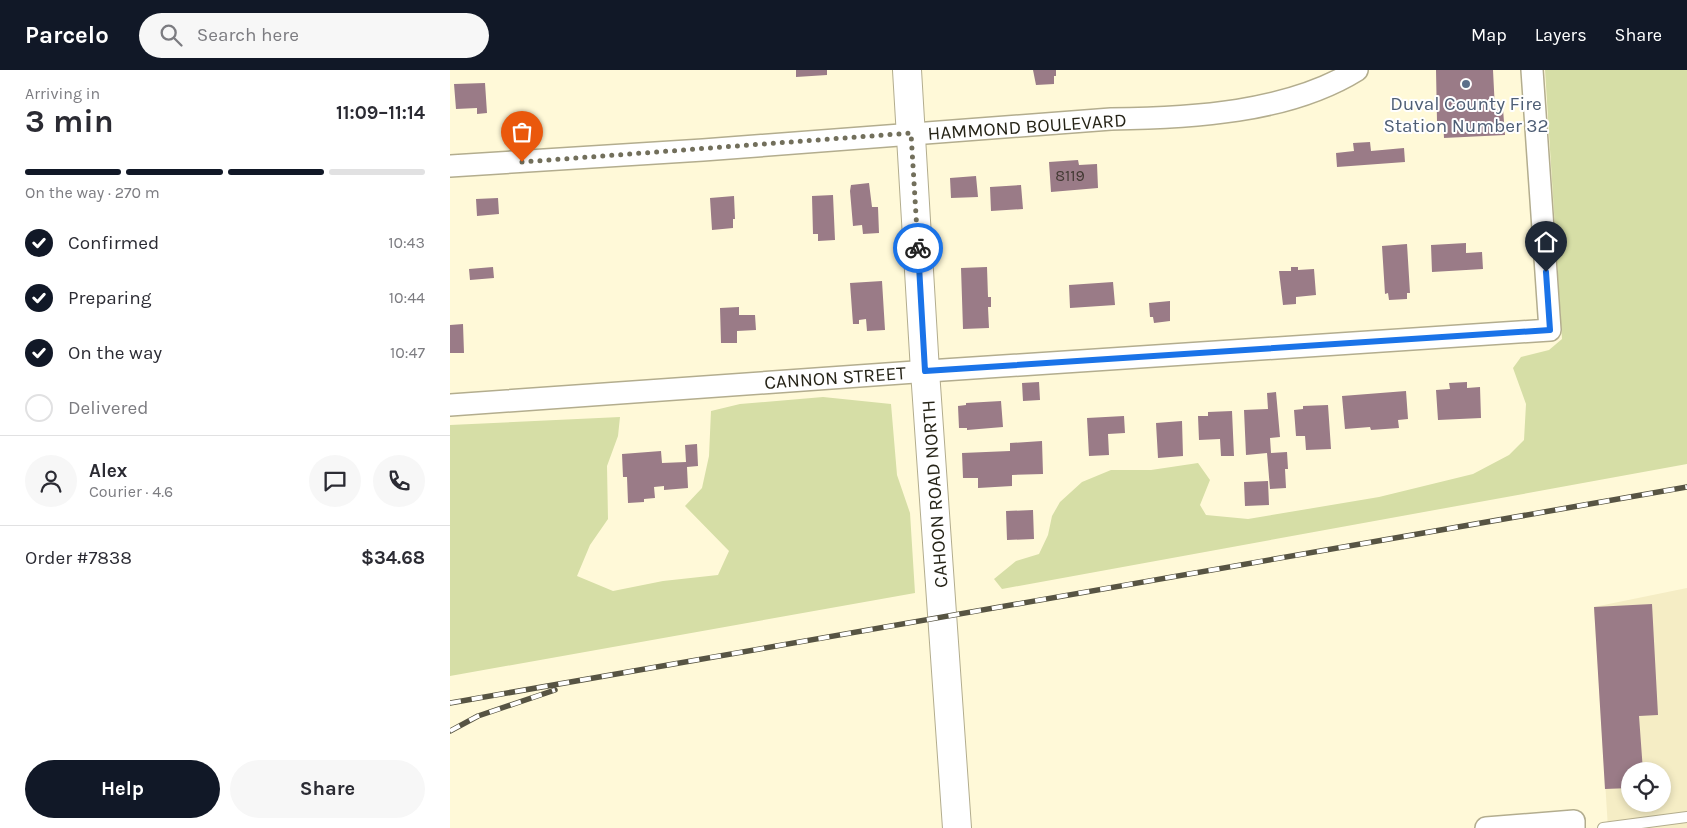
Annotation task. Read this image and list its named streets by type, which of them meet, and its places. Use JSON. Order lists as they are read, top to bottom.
{
  "streets": {
    "main road": ["CAHOON ROAD NORTH"],
    "street": ["HAMMOND BOULEVARD", "CANNON STREET"]
  },
  "crossings": [
    ["HAMMOND BOULEVARD", "CAHOON ROAD NORTH"],
    ["CANNON STREET", "CAHOON ROAD NORTH"]
  ],
  "places": ["Duval County Fire Station Number 32"],
  "house_numbers": ["8119"],
  "page": {
    "header": "Parcelo",
    "search": "Search here",
    "nav": ["Map", "Layers", "Share"],
    "heading": ["3 min", "Arriving in", "11:09–11:14"],
    "panel": [
      "Alex",
      "Courier · 4.6",
      "Order #7838",
      "$34.68"
    ],
    "bar": "On the way · 270 m",
    "list": [
      ["Confirmed", "10:43"],
      ["Preparing", "10:44"],
      ["On the way", "10:47"],
      "Delivered"
    ],
    "buttons": ["Help", "Share"]
  }
}
